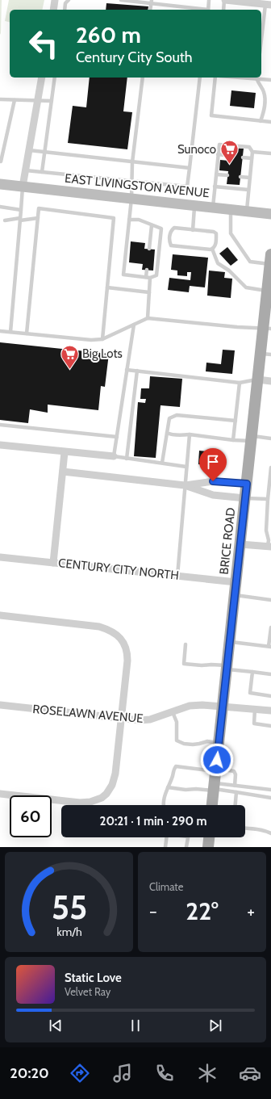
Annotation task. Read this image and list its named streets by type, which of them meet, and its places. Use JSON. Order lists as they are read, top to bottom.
{
  "streets": {
    "main road": ["EAST LIVINGSTON AVENUE", "BRICE ROAD"],
    "street": ["CENTURY CITY NORTH", "ROSELAWN AVENUE"]
  },
  "crossings": [
    ["BRICE ROAD", "CENTURY CITY NORTH"],
    ["BRICE ROAD", "ROSELAWN AVENUE"]
  ],
  "places": {
    "supermarket": ["Sunoco", "Big Lots"]
  },
  "page": {
    "turn": ["260 m", "Century City South"],
    "limit": "60",
    "trip": "20:21 · 1 min · 290 m",
    "tile": "Climate",
    "heat": ["−", "22°", "+"],
    "song": ["Static Love", "Velvet Ray"],
    "tabs": "20:20",
    "gauge": ["55", "km/h"]
  }
}
